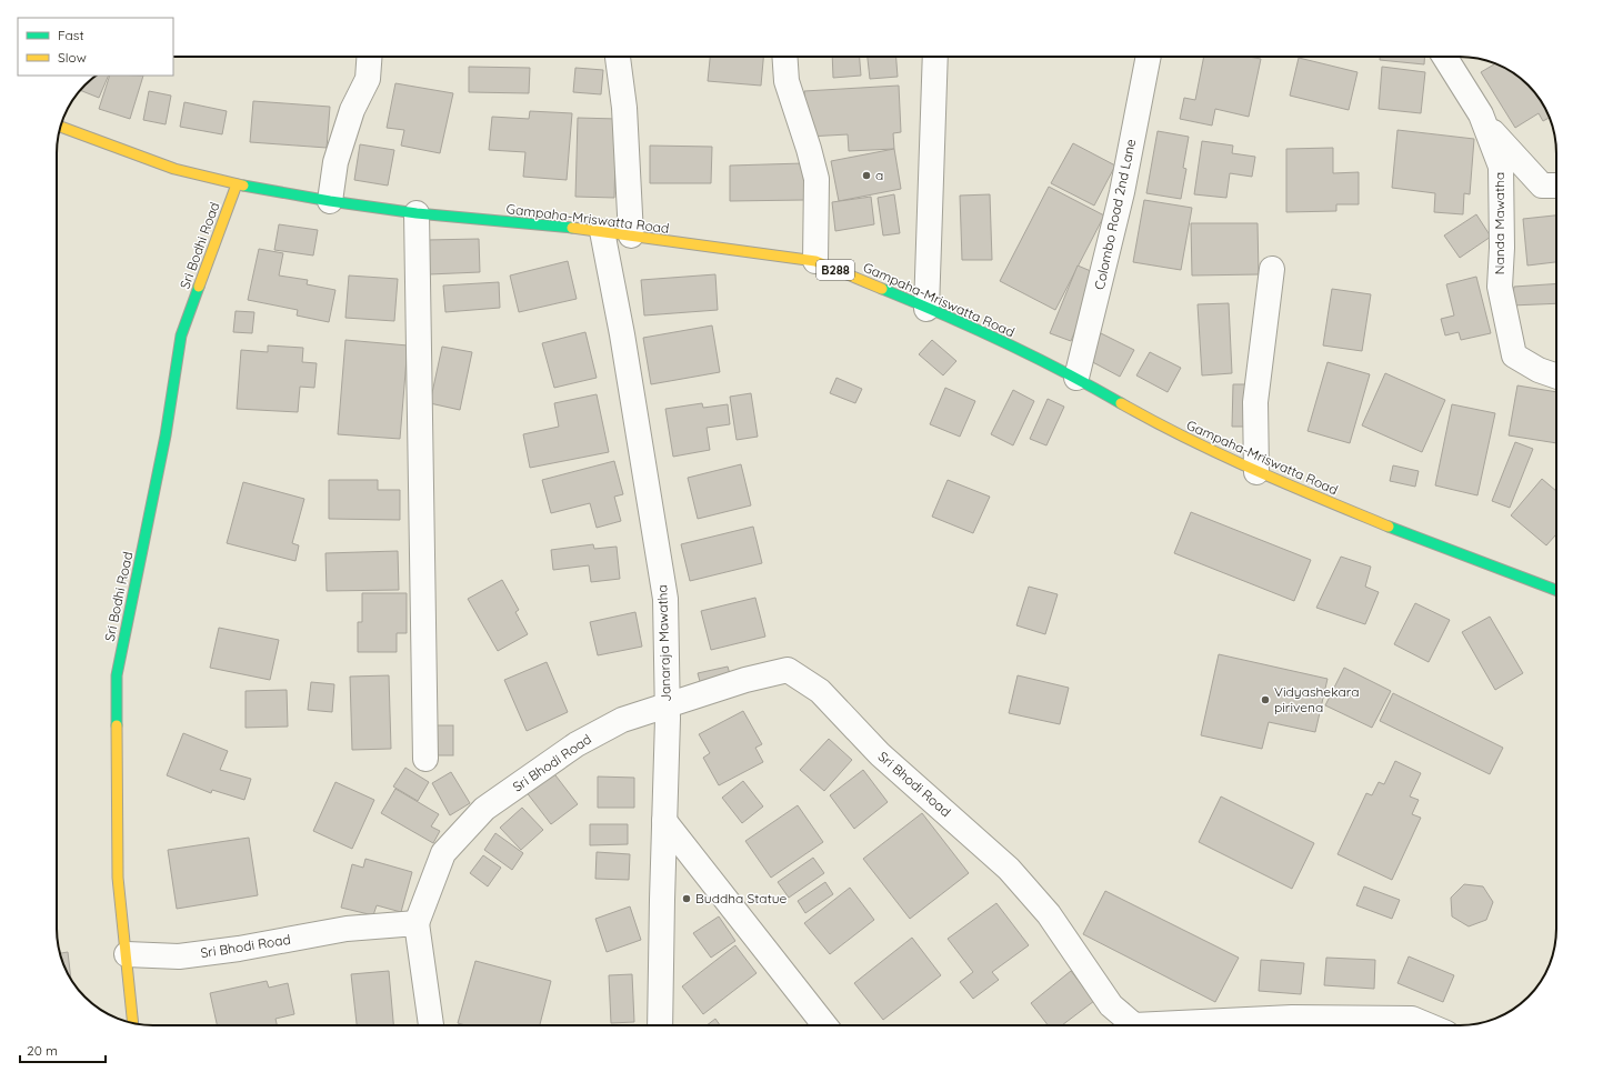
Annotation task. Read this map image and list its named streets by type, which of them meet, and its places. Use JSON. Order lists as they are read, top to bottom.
{
  "streets": {
    "main road": ["Gampaha-Mriswatta Road", "Sri Bodhi Road", "B288"],
    "street": [
      "Colombo Road 2nd Lane",
      "Nanda Mawatha",
      "Janaraja Mawatha",
      "Sri Bhodi Road"
    ]
  },
  "crossings": [
    ["Colombo Road 2nd Lane", "Gampaha-Mriswatta Road"],
    ["Gampaha-Mriswatta Road", "Sri Bodhi Road"],
    ["Gampaha-Mriswatta Road", "Janaraja Mawatha"],
    ["Sri Bodhi Road", "Sri Bhodi Road"],
    ["Janaraja Mawatha", "Sri Bhodi Road"]
  ],
  "places": ["a", "Vidyashekara pirivena", "Buddha Statue"],
  "legend": ["Fast", "Slow"],
  "scale_bar": "20 m"
}
